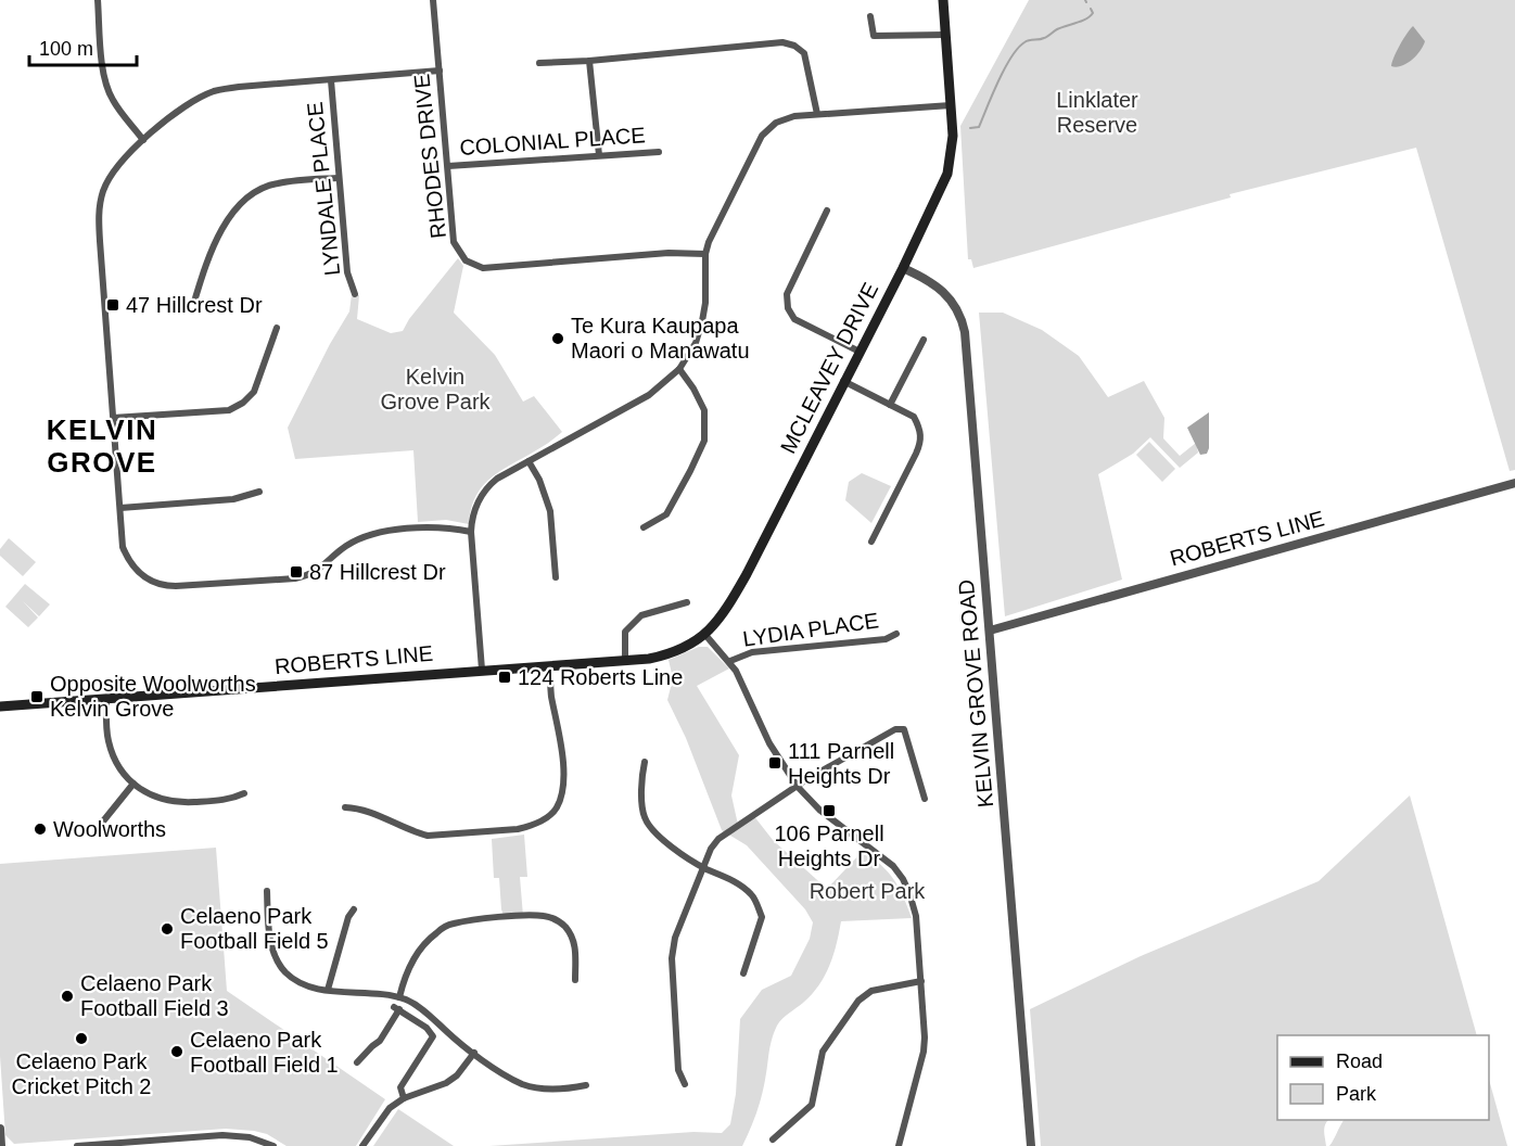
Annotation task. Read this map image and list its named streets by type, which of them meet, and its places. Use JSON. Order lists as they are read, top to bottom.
{
  "streets": {
    "main road": ["MCLEAVEY DRIVE", "ROBERTS LINE"],
    "street": [
      "COLONIAL PLACE",
      "RHODES DRIVE",
      "LYNDALE PLACE",
      "LYDIA PLACE",
      "KELVIN GROVE ROAD"
    ]
  },
  "crossings": [
    ["COLONIAL PLACE", "RHODES DRIVE"],
    ["MCLEAVEY DRIVE", "ROBERTS LINE"],
    ["MCLEAVEY DRIVE", "KELVIN GROVE ROAD"],
    ["ROBERTS LINE", "KELVIN GROVE ROAD"]
  ],
  "districts": ["KELVIN GROVE"],
  "parks": ["Linklater Reserve", "Kelvin Grove Park", "Robert Park"],
  "places": {
    "transit": [
      "47 Hillcrest Dr",
      "87 Hillcrest Dr",
      "124 Roberts Line",
      "Opposite Woolworths Kelvin Grove",
      "111 Parnell Heights Dr",
      "106 Parnell Heights Dr"
    ],
    "other": [
      "Te Kura Kaupapa Maori o Manawatu",
      "Woolworths",
      "Celaeno Park Football Field 5",
      "Celaeno Park Football Field 3",
      "Celaeno Park Cricket Pitch 2",
      "Celaeno Park Football Field 1"
    ]
  },
  "legend": ["Road", "Park"],
  "scale_bar": "100 m"
}
